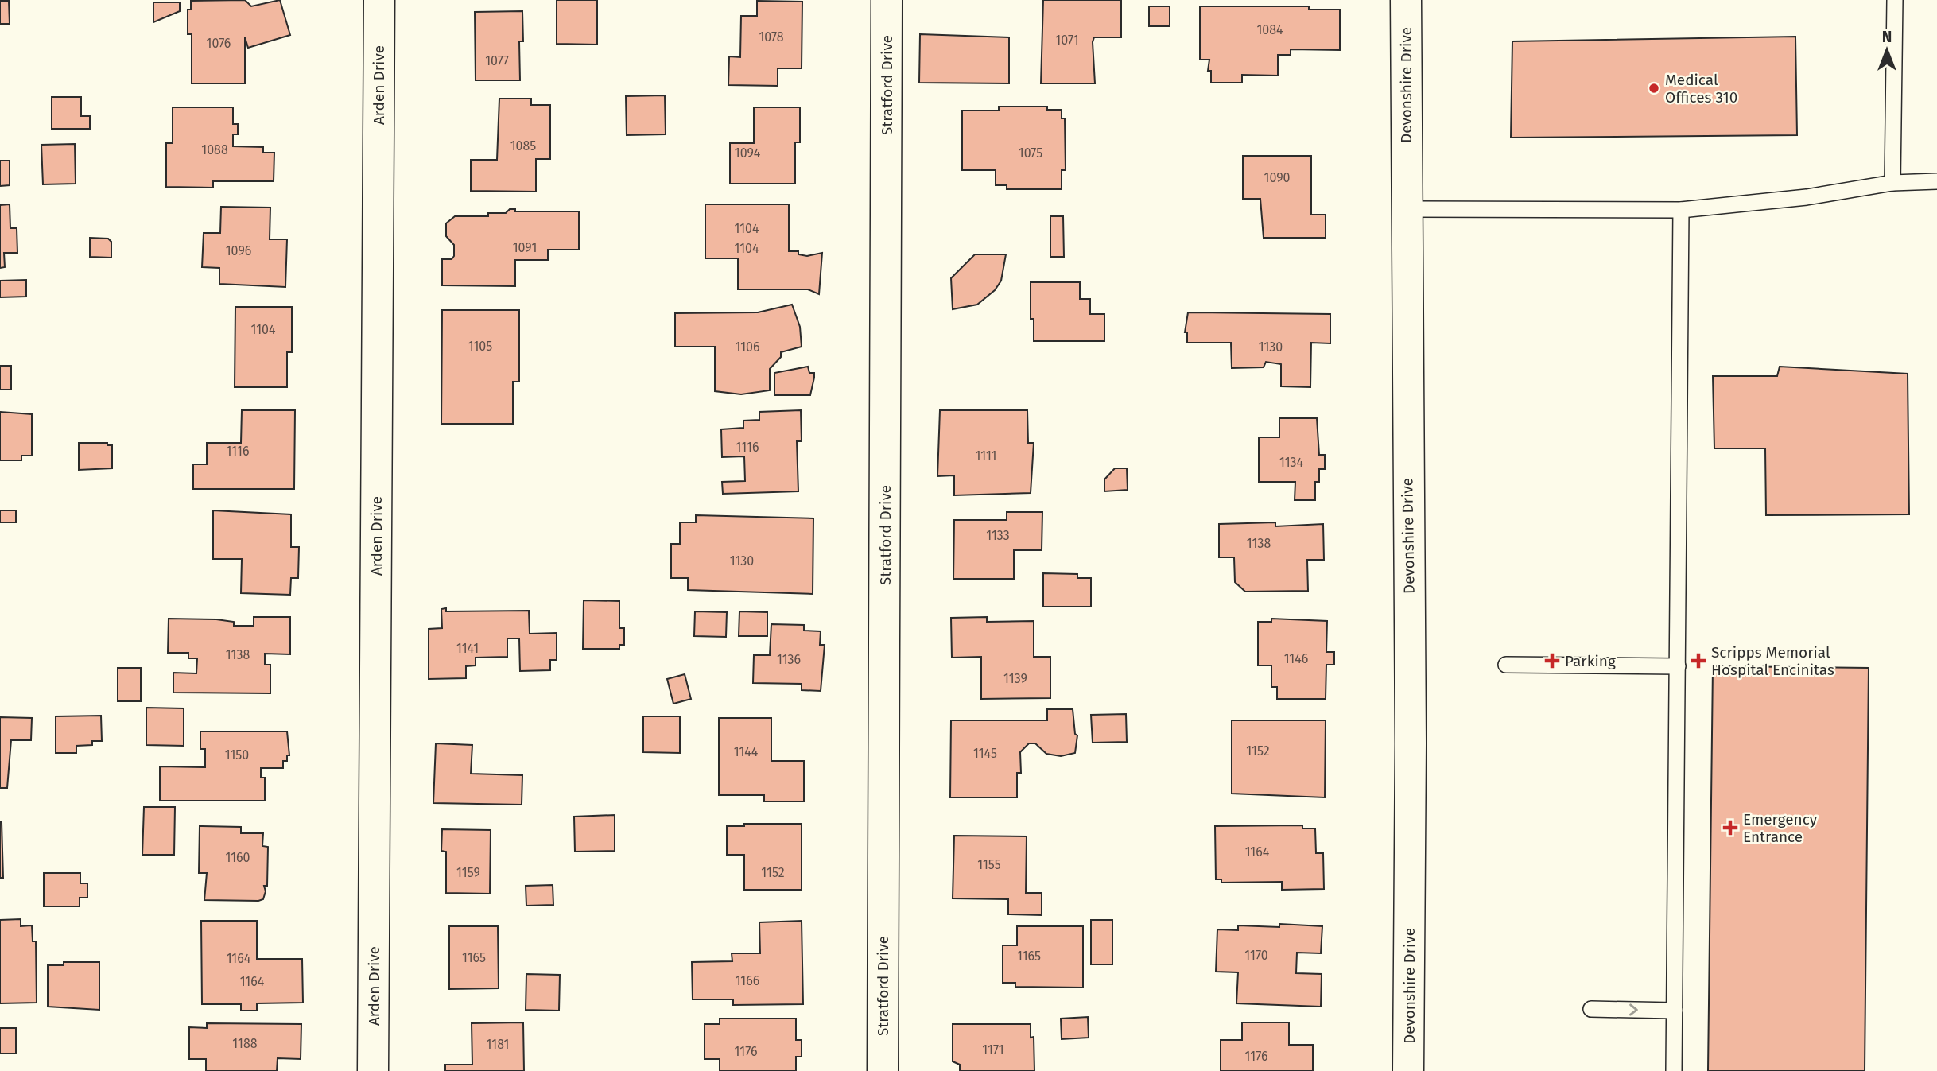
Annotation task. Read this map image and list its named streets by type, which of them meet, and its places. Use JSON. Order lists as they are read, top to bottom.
{
  "streets": {
    "street": ["Arden Drive", "Stratford Drive", "Devonshire Drive"]
  },
  "places": {
    "other": ["Medical Offices 310"],
    "health": ["Parking", "Scripps Memorial Hospital Encinitas", "Emergency Entrance"]
  },
  "house_numbers": [
    "1084",
    "1078",
    "1071",
    "1076",
    "1077",
    "1085",
    "1088",
    "1094",
    "1075",
    "1090",
    "1104",
    "1091",
    "1104",
    "1096",
    "1104",
    "1105",
    "1106",
    "1130",
    "1116",
    "1116",
    "1111",
    "1134",
    "1133",
    "1138",
    "1130",
    "1141",
    "1138",
    "1146",
    "1136",
    "1139",
    "1152",
    "1144",
    "1145",
    "1150",
    "1164",
    "1160",
    "1155",
    "1159",
    "1152",
    "1170",
    "1165",
    "1165",
    "1164",
    "1166",
    "1164",
    "1188",
    "1181",
    "1171",
    "1176",
    "1176"
  ],
  "north": "top"
}
